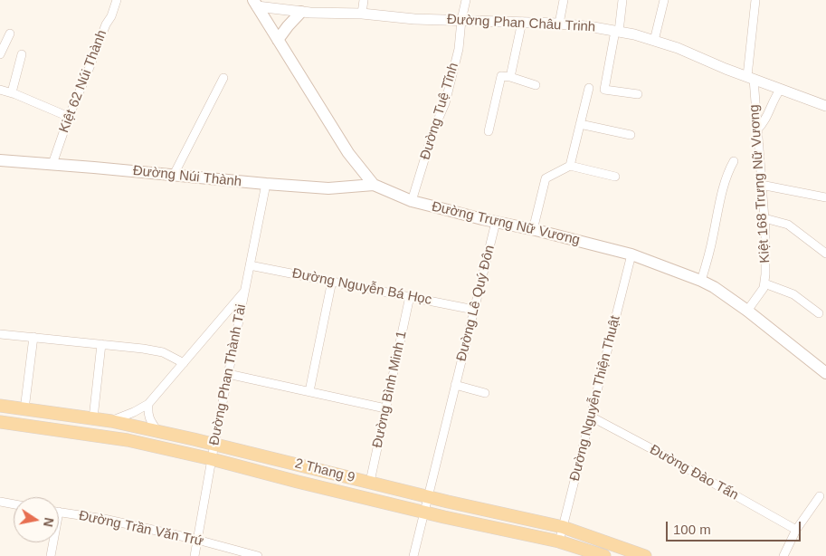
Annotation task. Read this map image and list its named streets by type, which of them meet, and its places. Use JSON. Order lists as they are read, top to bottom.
{
  "streets": {
    "main road": ["Đường Núi Thành", "Đường Trưng Nữ Vương", "2 Thang 9"],
    "street": [
      "Đường Phan Châu Trinh",
      "Kiệt 62 Núi Thành",
      "Đường Tuệ Tĩnh",
      "Kiệt 168 Trưng Nữ Vương",
      "Đường Nguyễn Bá Học",
      "Đường Lê Quý Đôn",
      "Đường Phan Thành Tài",
      "Đường Bình Minh 1",
      "Đường Nguyễn Thiện Thuật",
      "Đường Đào Tấn",
      "Đường Trần Văn Trứ"
    ]
  },
  "crossings": [
    ["Đường Phan Châu Trinh", "Đường Tuệ Tĩnh"],
    ["Đường Phan Châu Trinh", "Kiệt 168 Trưng Nữ Vương"],
    ["Đường Phan Châu Trinh", "Đường Trưng Nữ Vương"],
    ["Kiệt 62 Núi Thành", "Đường Núi Thành"],
    ["Đường Tuệ Tĩnh", "Đường Trưng Nữ Vương"],
    ["Đường Núi Thành", "Đường Trưng Nữ Vương"],
    ["Đường Núi Thành", "Đường Phan Thành Tài"],
    ["Kiệt 168 Trưng Nữ Vương", "Đường Trưng Nữ Vương"],
    ["Đường Trưng Nữ Vương", "Đường Lê Quý Đôn"],
    ["Đường Trưng Nữ Vương", "Đường Nguyễn Thiện Thuật"],
    ["Đường Nguyễn Bá Học", "Đường Lê Quý Đôn"],
    ["Đường Nguyễn Bá Học", "Đường Phan Thành Tài"],
    ["Đường Nguyễn Bá Học", "Đường Bình Minh 1"],
    ["Đường Lê Quý Đôn", "2 Thang 9"],
    ["Đường Phan Thành Tài", "2 Thang 9"],
    ["Đường Phan Thành Tài", "Đường Trần Văn Trứ"],
    ["Đường Bình Minh 1", "2 Thang 9"],
    ["Đường Nguyễn Thiện Thuật", "2 Thang 9"],
    ["Đường Nguyễn Thiện Thuật", "Đường Đào Tấn"]
  ],
  "scale_bar": "100 m",
  "north": "right"
}
